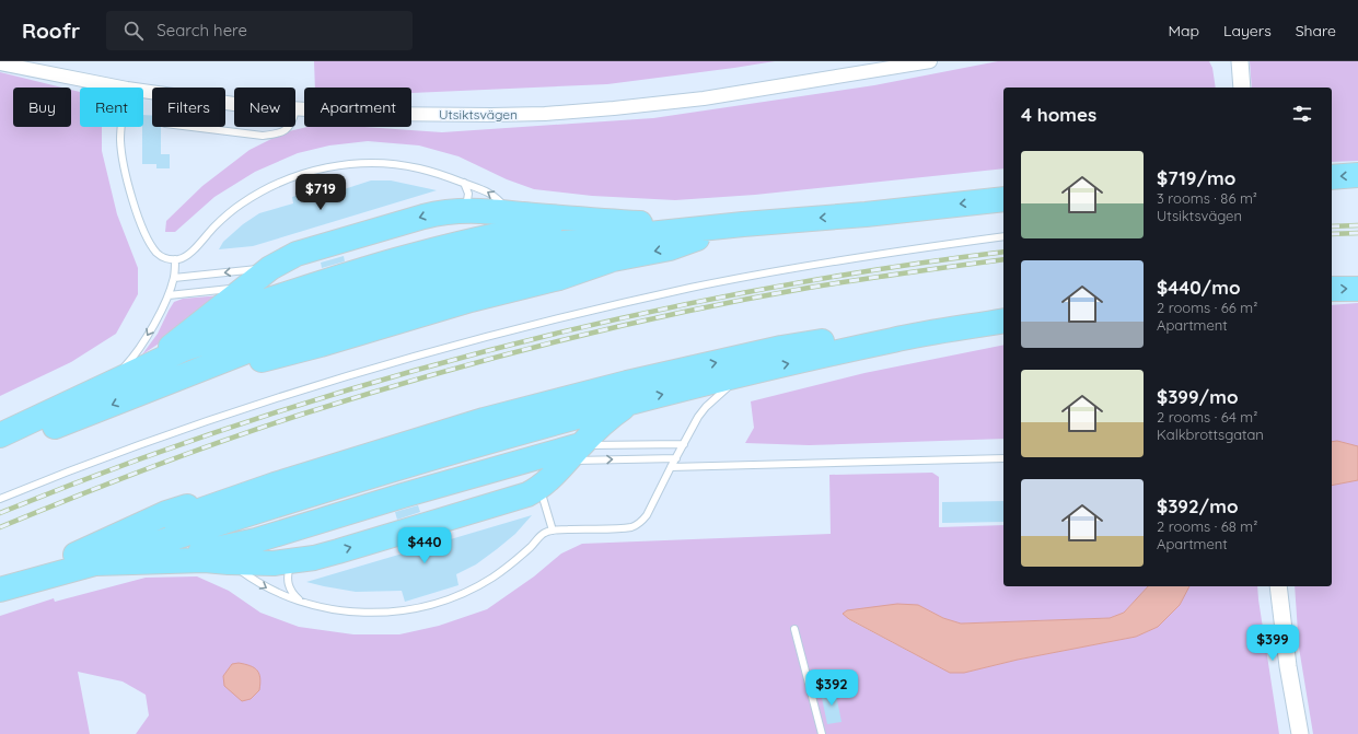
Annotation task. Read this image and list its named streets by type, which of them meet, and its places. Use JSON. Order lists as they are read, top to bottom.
{
  "streets": {
    "street": ["Utsiktsvägen"]
  },
  "page": {
    "header": "Roofr",
    "search": "Search here",
    "nav": ["Map", "Layers", "Share"],
    "chip": [
      "Buy",
      "Rent",
      "Filters",
      "New",
      "Apartment"
    ],
    "heading": "4 homes",
    "list": [
      {
        "name": "$719/mo",
        "note": "3 rooms · 86 m² · Utsiktsvägen"
      },
      {
        "name": "$440/mo",
        "note": "2 rooms · 66 m² · Apartment"
      },
      {
        "name": "$399/mo",
        "note": "2 rooms · 64 m² · Kalkbrottsgatan"
      },
      {
        "name": "$392/mo",
        "note": "2 rooms · 68 m² · Apartment"
      }
    ],
    "price": [
      "$719",
      "$440",
      "$399",
      "$392"
    ]
  }
}
